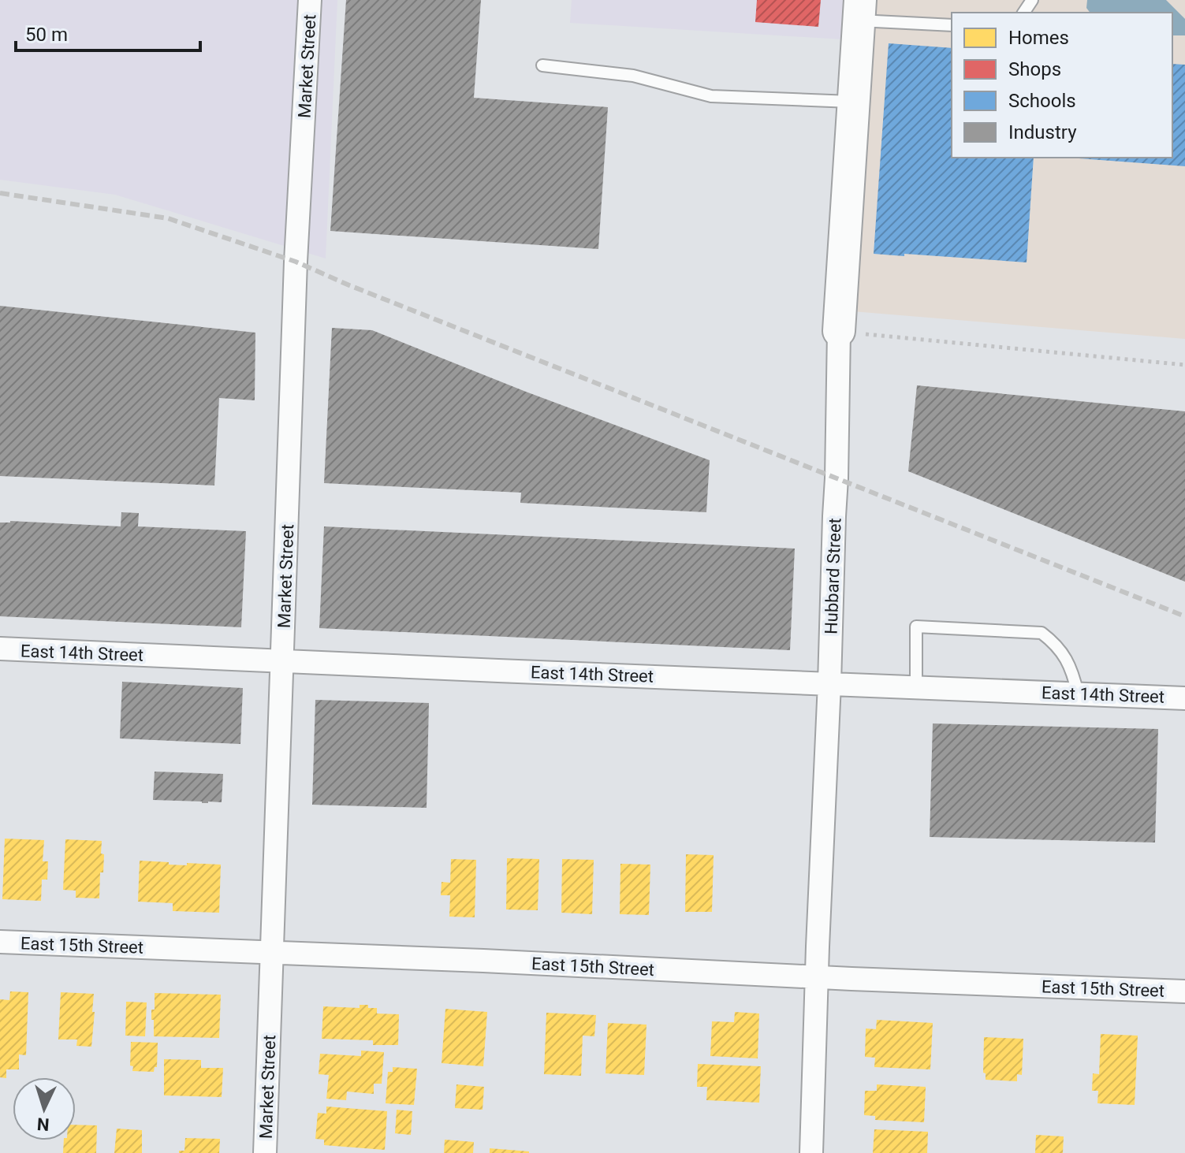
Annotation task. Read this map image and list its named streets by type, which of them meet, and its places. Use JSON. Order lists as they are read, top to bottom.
{
  "streets": {
    "main road": ["Hubbard Street"],
    "street": ["Market Street", "East 14th Street", "East 15th Street"]
  },
  "crossings": [
    ["Market Street", "East 14th Street"],
    ["Market Street", "East 15th Street"],
    ["Hubbard Street", "East 14th Street"],
    ["Hubbard Street", "East 15th Street"]
  ],
  "legend": [
    "Homes",
    "Shops",
    "Schools",
    "Industry"
  ],
  "scale_bar": "50 m",
  "north": "bottom"
}
